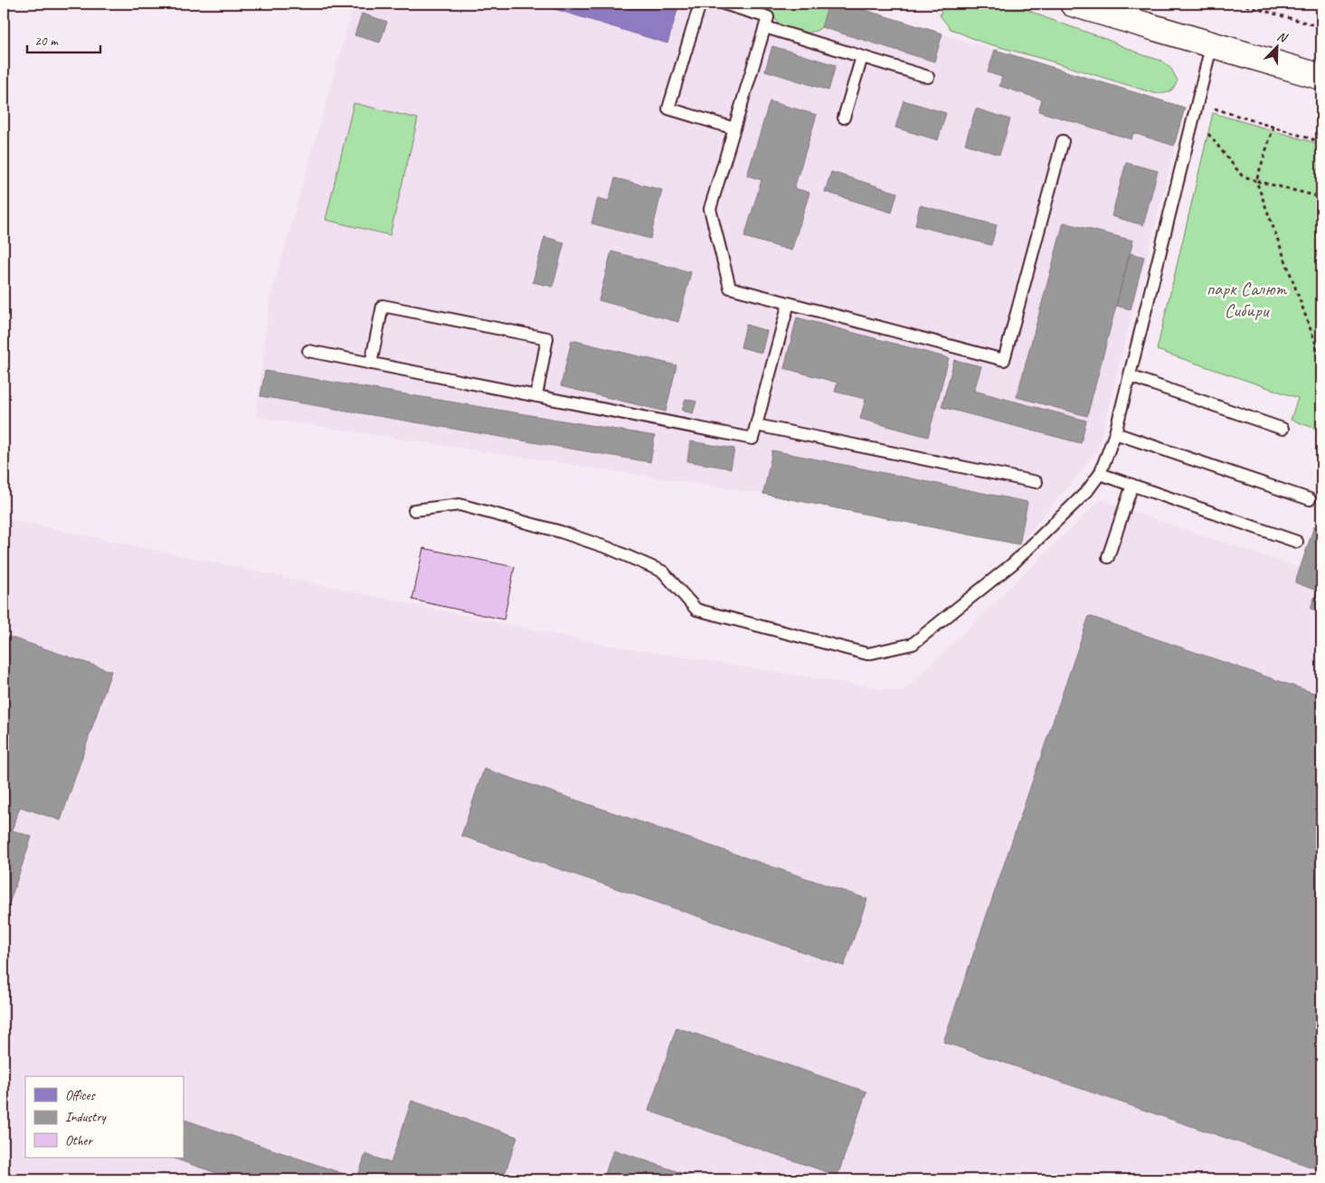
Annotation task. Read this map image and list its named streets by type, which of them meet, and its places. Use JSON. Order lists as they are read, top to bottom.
{
  "parks": ["парк Салют Сибири"],
  "legend": ["Offices", "Industry", "Other"],
  "scale_bar": "20 m",
  "north": "top right"
}
